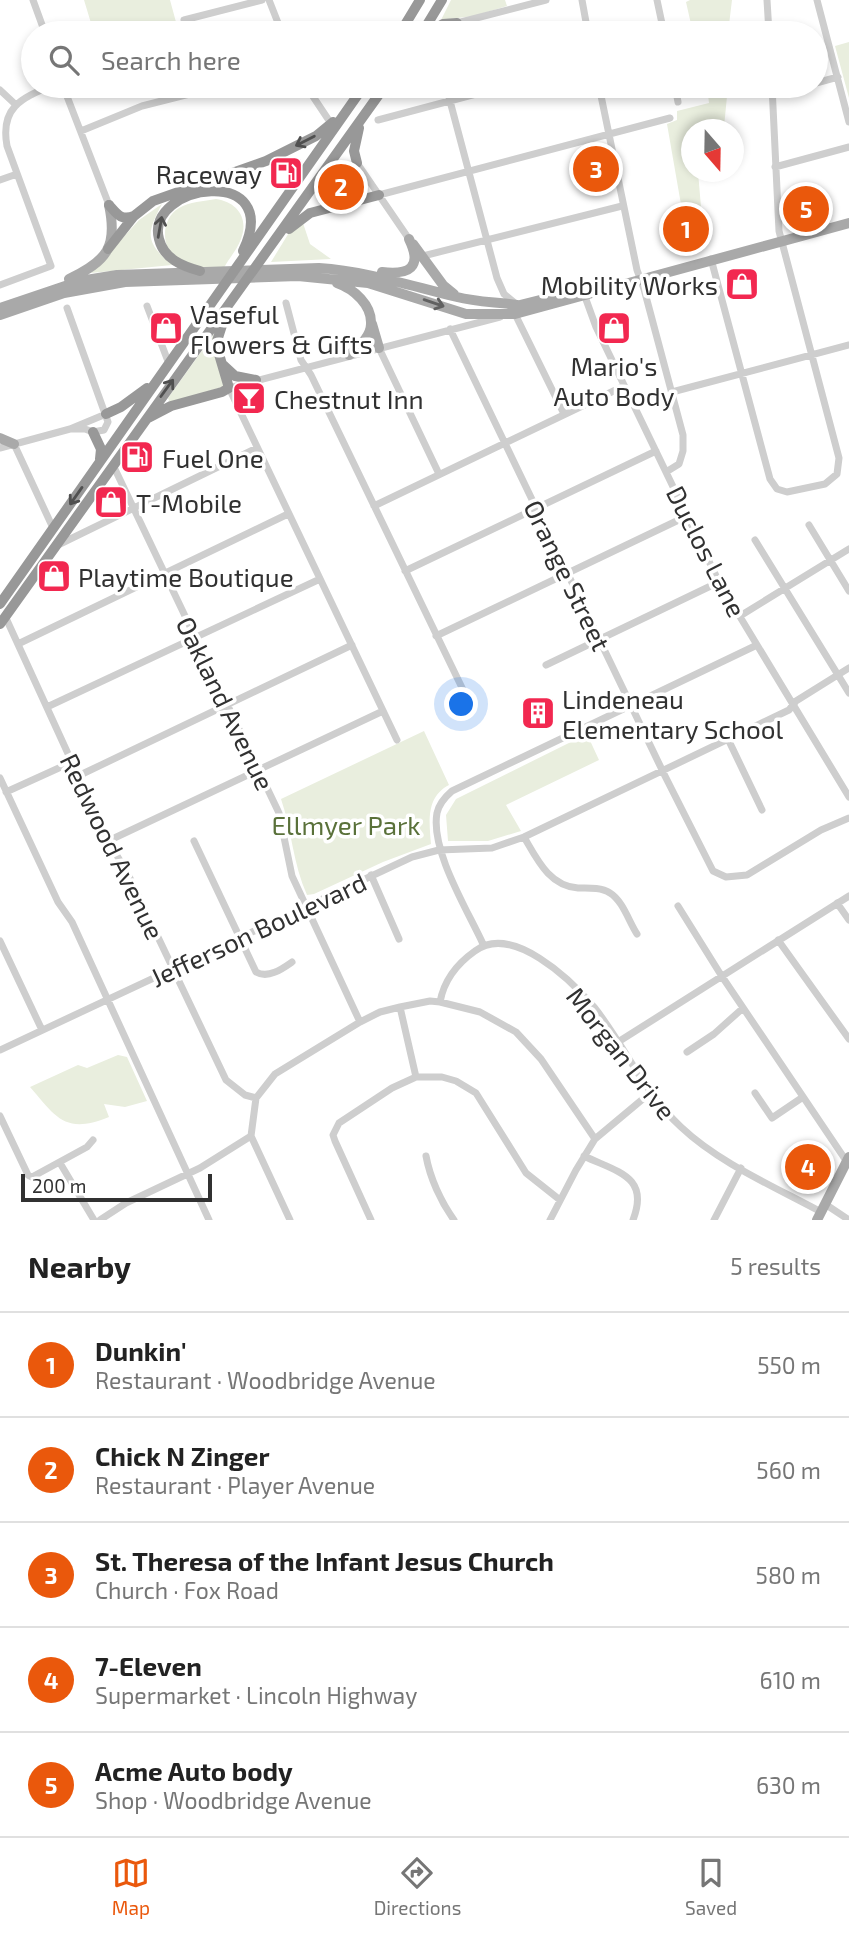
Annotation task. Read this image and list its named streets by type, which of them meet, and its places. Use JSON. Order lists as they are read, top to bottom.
{
  "streets": {
    "street": [
      "Duclos Lane",
      "Orange Street",
      "Oakland Avenue",
      "Redwood Avenue",
      "Jefferson Boulevard",
      "Morgan Drive"
    ]
  },
  "crossings": [
    ["Duclos Lane", "Jefferson Boulevard"],
    ["Orange Street", "Jefferson Boulevard"],
    ["Oakland Avenue", "Jefferson Boulevard"],
    ["Redwood Avenue", "Jefferson Boulevard"]
  ],
  "parks": ["Ellmyer Park"],
  "places": {
    "fuel station": ["Raceway", "Fuel One"],
    "shop": [
      "Mobility Works",
      "Vaseful Flowers & Gifts",
      "Mario's Auto Body",
      "T-Mobile",
      "Playtime Boutique"
    ],
    "bar": ["Chestnut Inn"],
    "building": ["Lindeneau Elementary School"]
  },
  "scale_bar": "200 m",
  "north": "bottom",
  "page": {
    "search": "Search here",
    "pins": [
      "3",
      "2",
      "5",
      "1",
      "4"
    ],
    "scale": "200 m",
    "heading": ["Nearby", "5 results"],
    "list": [
      {
        "mark": "1",
        "name": "Dunkin'",
        "note": "Restaurant · Woodbridge Avenue",
        "value": "550 m"
      },
      {
        "mark": "2",
        "name": "Chick N Zinger",
        "note": "Restaurant · Player Avenue",
        "value": "560 m"
      },
      {
        "mark": "3",
        "name": "St. Theresa of the Infant Jesus Church",
        "note": "Church · Fox Road",
        "value": "580 m"
      },
      {
        "mark": "4",
        "name": "7-Eleven",
        "note": "Supermarket · Lincoln Highway",
        "value": "610 m"
      },
      {
        "mark": "5",
        "name": "Acme Auto body",
        "note": "Shop · Woodbridge Avenue",
        "value": "630 m"
      }
    ],
    "nav": ["Map", "Directions", "Saved"]
  }
}
